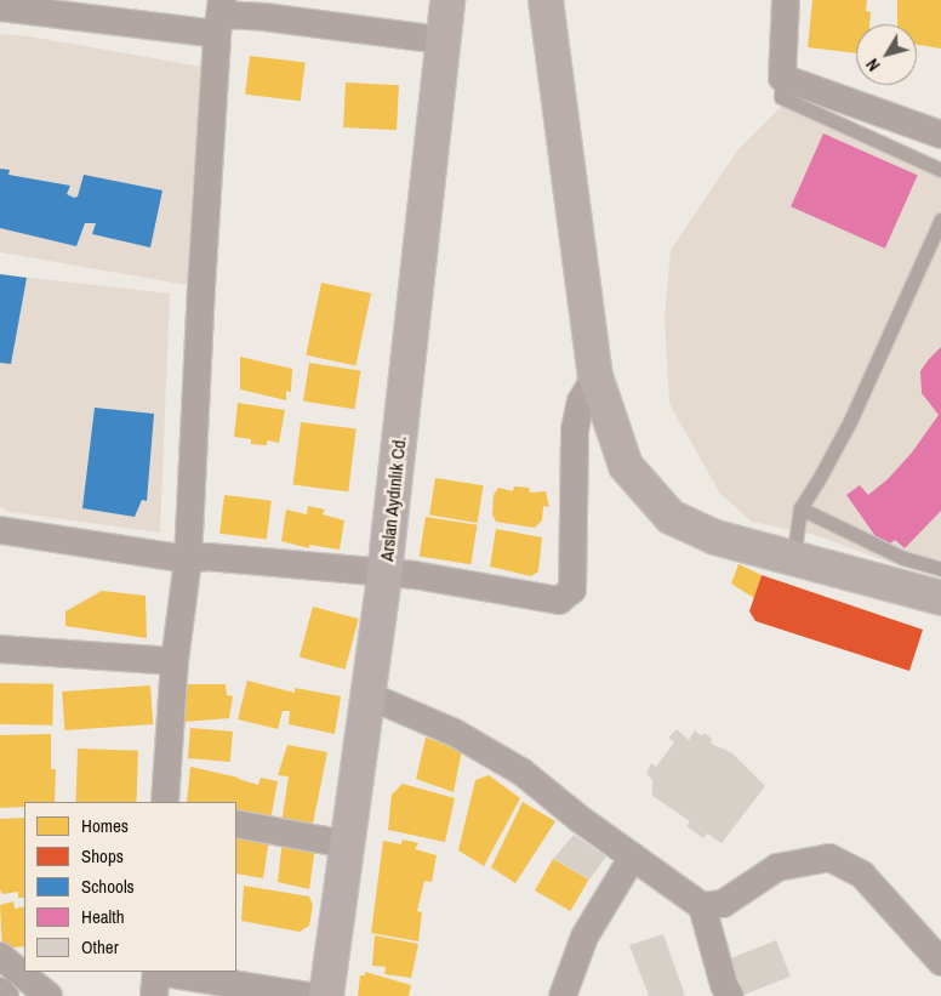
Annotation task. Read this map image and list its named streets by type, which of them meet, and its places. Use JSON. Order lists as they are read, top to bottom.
{
  "streets": {
    "street": ["Arslan Aydınlık Cd."]
  },
  "legend": [
    "Homes",
    "Shops",
    "Schools",
    "Health",
    "Other"
  ],
  "north": "bottom left"
}
